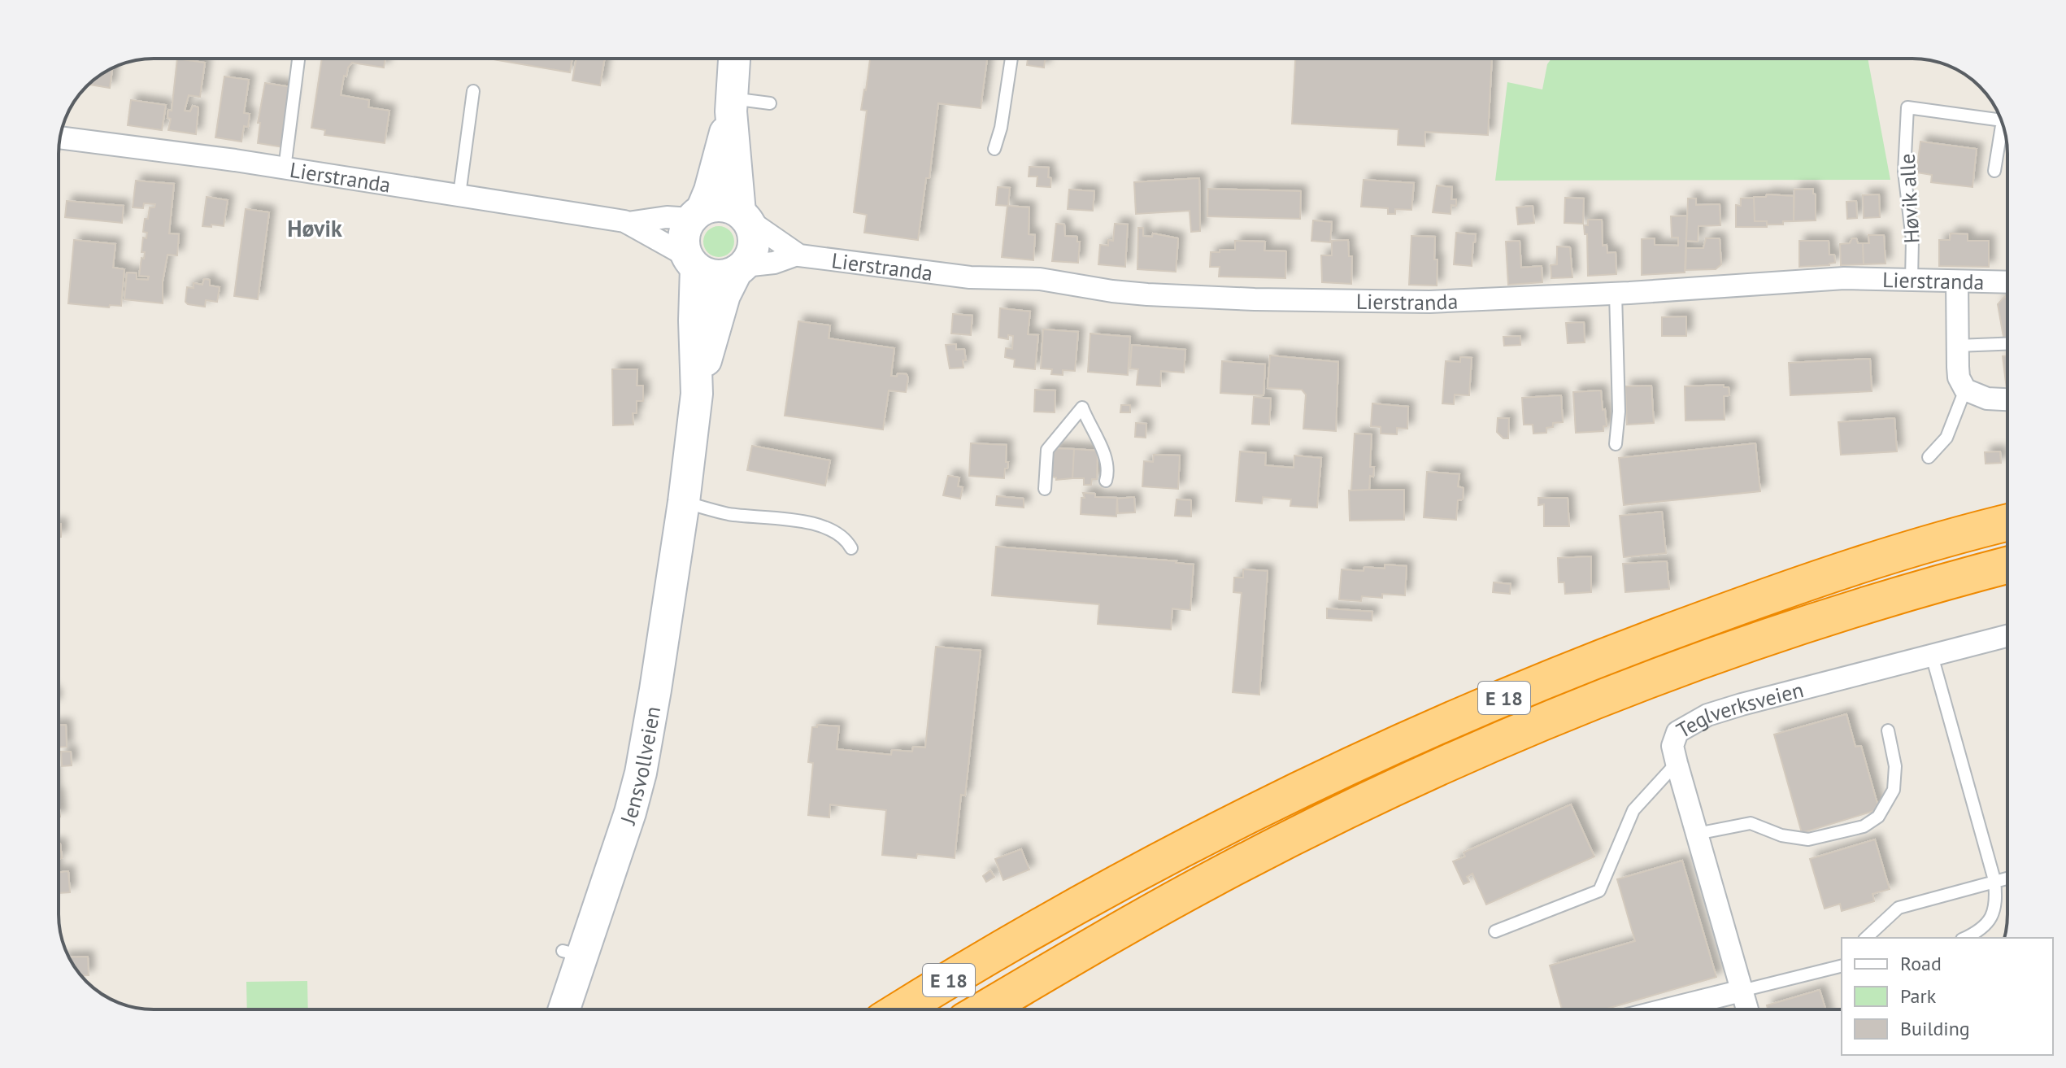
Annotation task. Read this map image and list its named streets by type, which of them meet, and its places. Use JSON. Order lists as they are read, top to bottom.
{
  "streets": {
    "highway": ["E 18"],
    "street": ["Lierstranda", "Teglverksveien", "Jensvollveien"],
    "lane": ["Høvik alle"]
  },
  "crossings": [
    ["Lierstranda", "Høvik alle"],
    ["Lierstranda", "Jensvollveien"]
  ],
  "districts": ["Høvik"],
  "legend": ["Road", "Park", "Building"]
}
